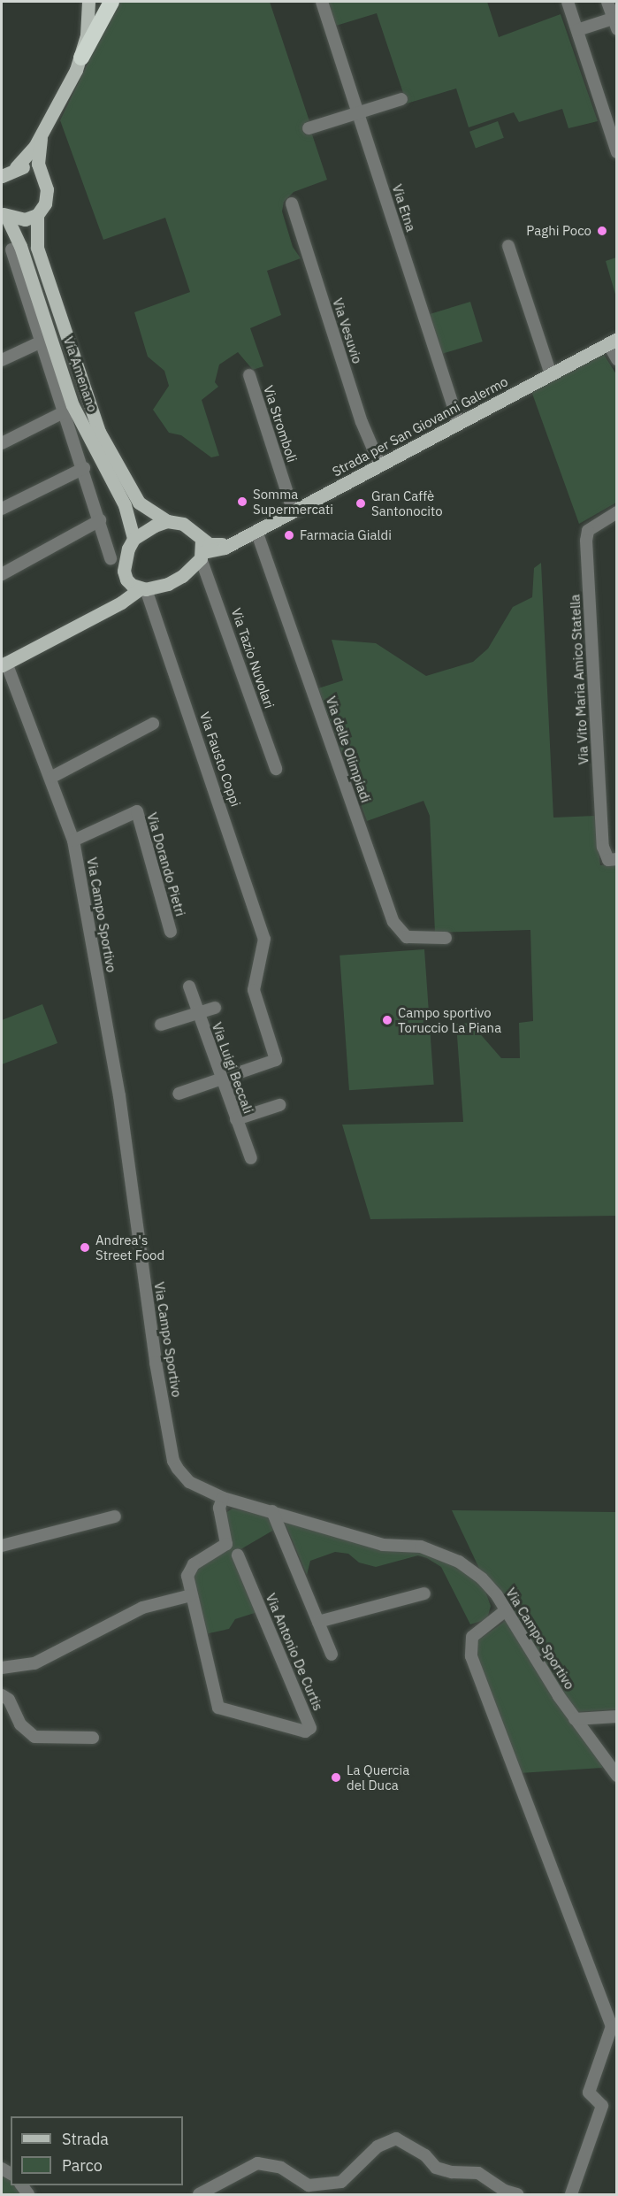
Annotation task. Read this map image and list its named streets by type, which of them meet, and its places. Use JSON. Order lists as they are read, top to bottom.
{
  "streets": {
    "main road": ["Via Amenano", "Strada per San Giovanni Galermo"],
    "street": [
      "Via Etna",
      "Via Vesuvio",
      "Via Stromboli",
      "Via Tazio Nuvolari",
      "Via Vito Maria Amico Statella",
      "Via delle Olimpiadi",
      "Via Fausto Coppi",
      "Via Dorando Pietri",
      "Via Campo Sportivo",
      "Via Luigi Beccali",
      "Via Antonio De Curtis"
    ]
  },
  "crossings": [
    ["Via Etna", "Strada per San Giovanni Galermo"],
    ["Via Vesuvio", "Strada per San Giovanni Galermo"],
    ["Via Amenano", "Strada per San Giovanni Galermo"],
    ["Via Amenano", "Via Tazio Nuvolari"],
    ["Via Amenano", "Via Fausto Coppi"],
    ["Via Stromboli", "Strada per San Giovanni Galermo"],
    ["Strada per San Giovanni Galermo", "Via Tazio Nuvolari"],
    ["Strada per San Giovanni Galermo", "Via delle Olimpiadi"],
    ["Strada per San Giovanni Galermo", "Via Fausto Coppi"],
    ["Via Tazio Nuvolari", "Via Fausto Coppi"],
    ["Via Fausto Coppi", "Via Luigi Beccali"],
    ["Via Dorando Pietri", "Via Campo Sportivo"]
  ],
  "places": [
    "Paghi Poco",
    "Somma Supermercati",
    "Gran Caffè Santonocito",
    "Farmacia Gialdi",
    "Campo sportivo Toruccio La Piana",
    "Andrea's Street Food",
    "La Quercia del Duca"
  ],
  "legend": ["Strada", "Parco"]
}
